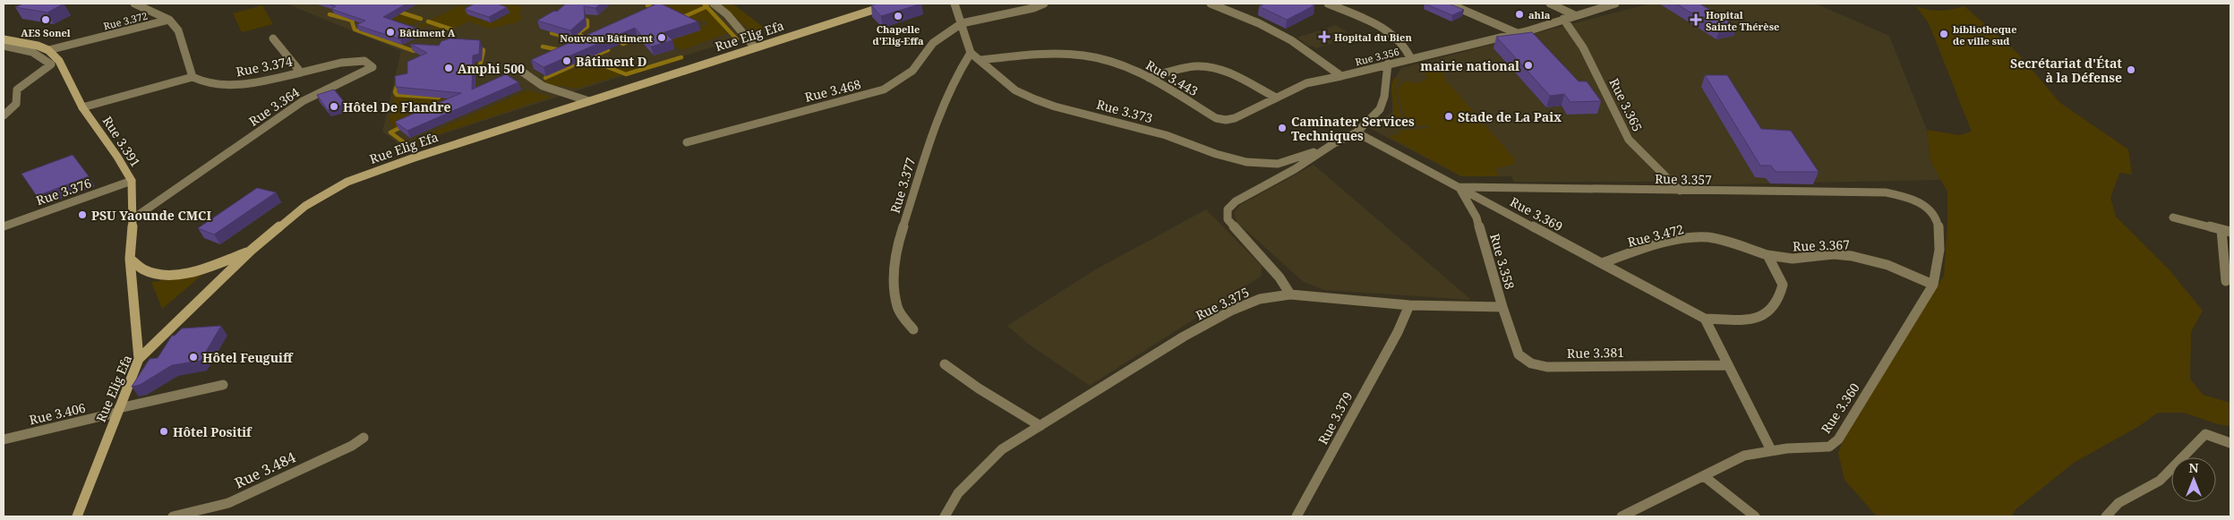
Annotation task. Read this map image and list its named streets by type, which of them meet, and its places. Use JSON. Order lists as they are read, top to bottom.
{
  "streets": {
    "main road": ["Rue Elig Efa", "Rue 3.391"],
    "street": [
      "Rue 3.372",
      "Rue 3.356",
      "Rue 3.374",
      "Rue 3.443",
      "Rue 3.468",
      "Rue 3.365",
      "Rue 3.364",
      "Rue 3.373",
      "Rue 3.357",
      "Rue 3.377",
      "Rue 3.376",
      "Rue 3.369",
      "Rue 3.472",
      "Rue 3.367",
      "Rue 3.358",
      "Rue 3.375",
      "Rue 3.381",
      "Rue 3.360",
      "Rue 3.406",
      "Rue 3.379",
      "Rue 3.484"
    ]
  },
  "crossings": [
    ["Rue 3.372", "Rue 3.391"],
    ["Rue Elig Efa", "Rue 3.391"],
    ["Rue Elig Efa", "Rue 3.406"],
    ["Rue 3.356", "Rue 3.443"],
    ["Rue 3.356", "Rue 3.365"],
    ["Rue 3.374", "Rue 3.364"],
    ["Rue 3.443", "Rue 3.373"],
    ["Rue 3.365", "Rue 3.357"],
    ["Rue 3.364", "Rue 3.391"],
    ["Rue 3.373", "Rue 3.377"],
    ["Rue 3.391", "Rue 3.376"],
    ["Rue 3.357", "Rue 3.369"],
    ["Rue 3.357", "Rue 3.358"],
    ["Rue 3.357", "Rue 3.360"],
    ["Rue 3.369", "Rue 3.472"],
    ["Rue 3.369", "Rue 3.358"],
    ["Rue 3.472", "Rue 3.367"],
    ["Rue 3.367", "Rue 3.360"],
    ["Rue 3.358", "Rue 3.375"],
    ["Rue 3.358", "Rue 3.381"],
    ["Rue 3.358", "Rue 3.379"]
  ],
  "places": {
    "other": [
      "ahla",
      "Chapelle d'Elig-Effa",
      "AES Sonel",
      "Bâtiment A",
      "bibliotheque de ville sud",
      "Nouveau Bâtiment",
      "Bâtiment D",
      "mairie national",
      "Amphi 500",
      "Secrétariat d'État à la Défense",
      "Hôtel De Flandre",
      "Stade de La Paix",
      "Caminater Services Techniques",
      "PSU Yaounde CMCI",
      "Hôtel Feuguiff",
      "Hôtel Positif"
    ],
    "health": ["Hopital Sainte Thérèse", "Hopital du Bien"]
  },
  "north": "top"
}
